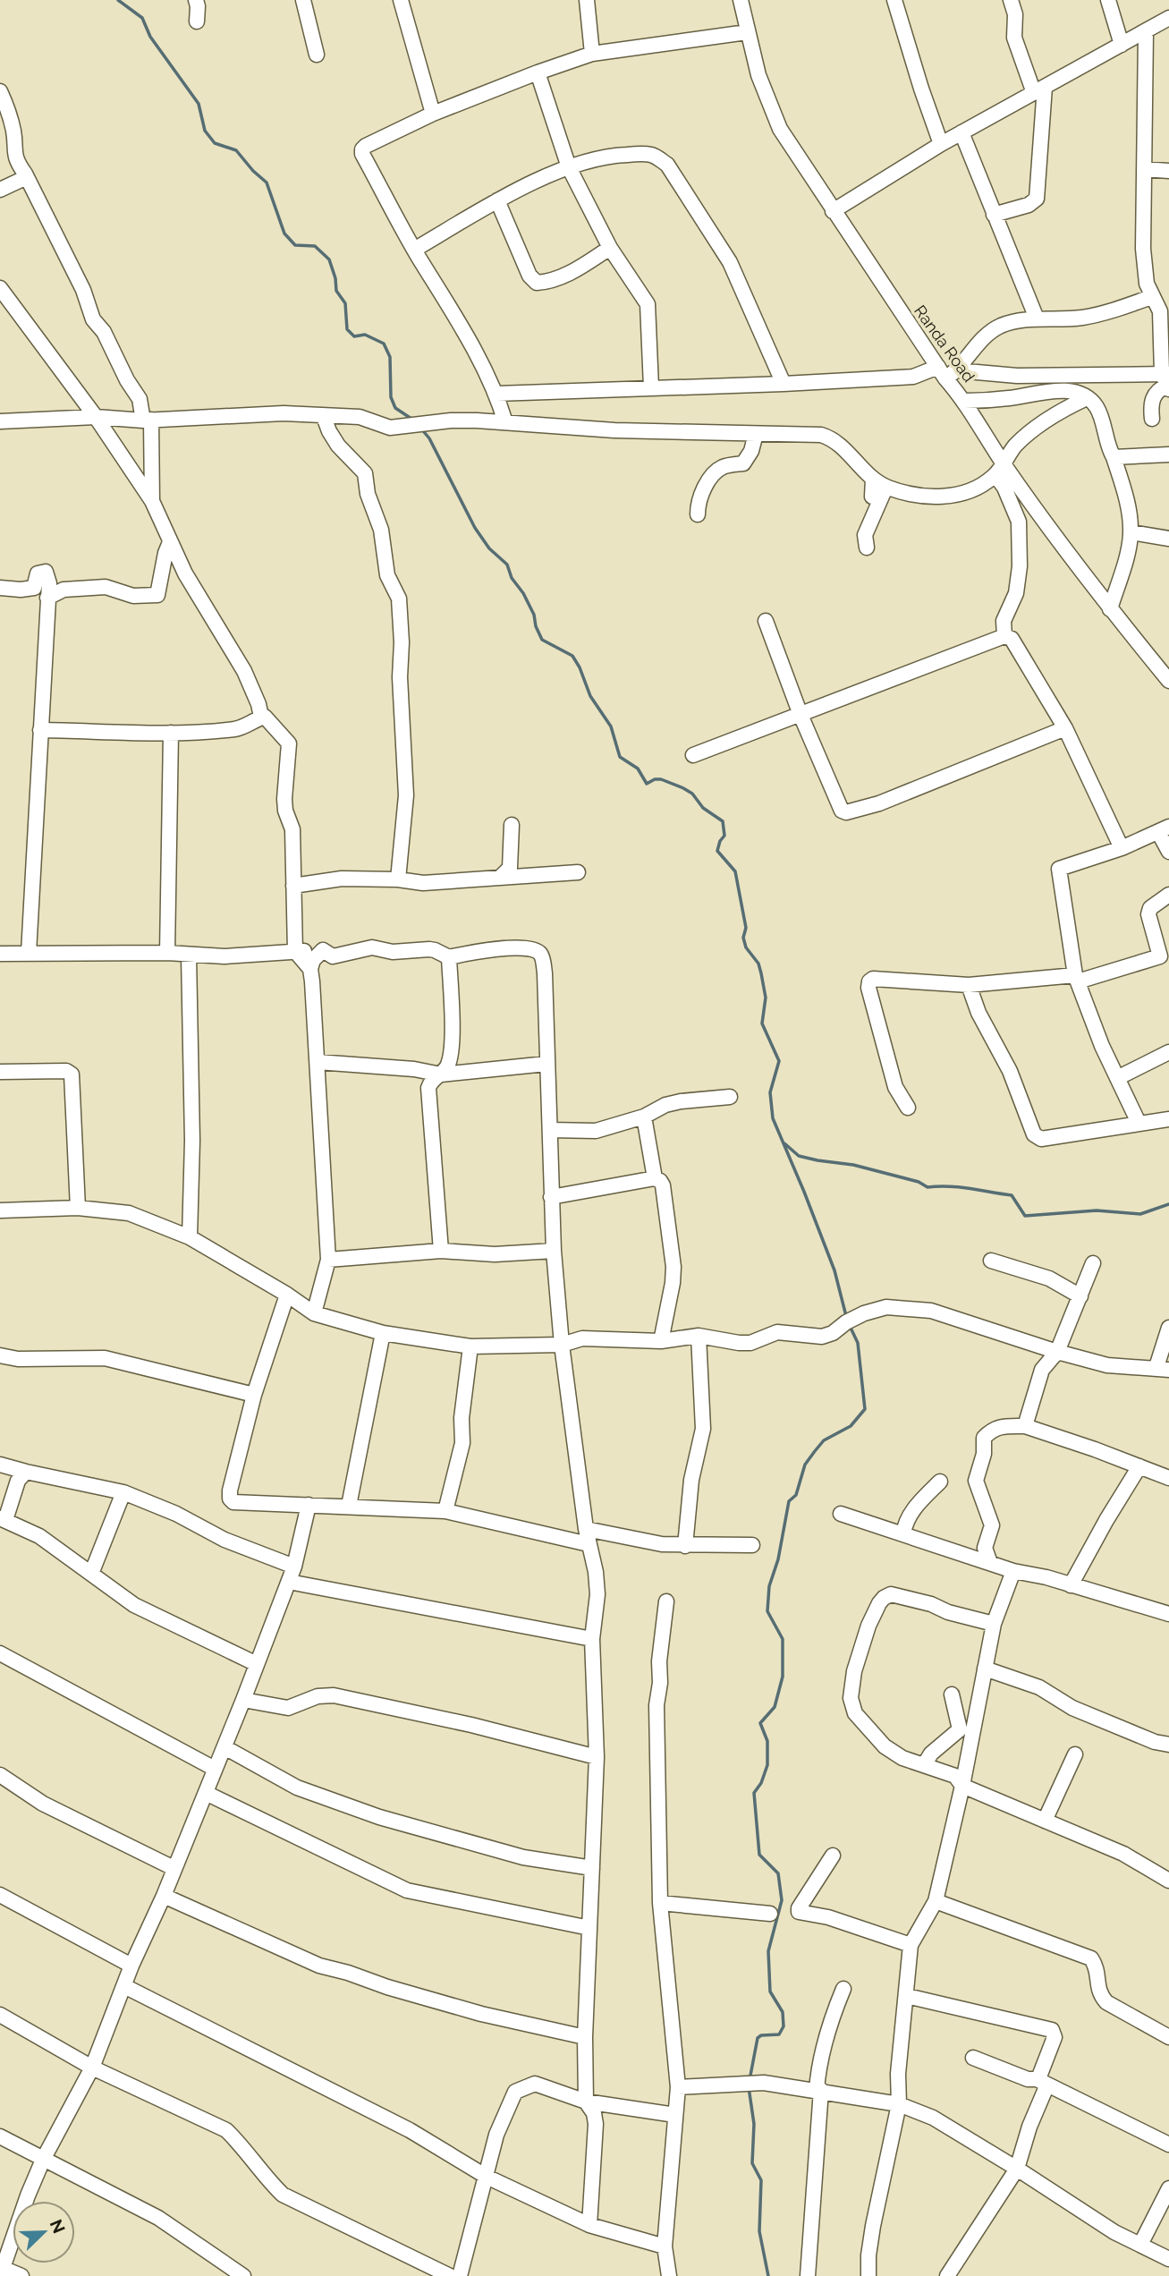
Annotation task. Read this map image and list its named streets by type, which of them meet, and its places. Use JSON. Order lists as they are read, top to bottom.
{
  "streets": {
    "street": ["Randa Road"]
  },
  "north": "top right"
}
